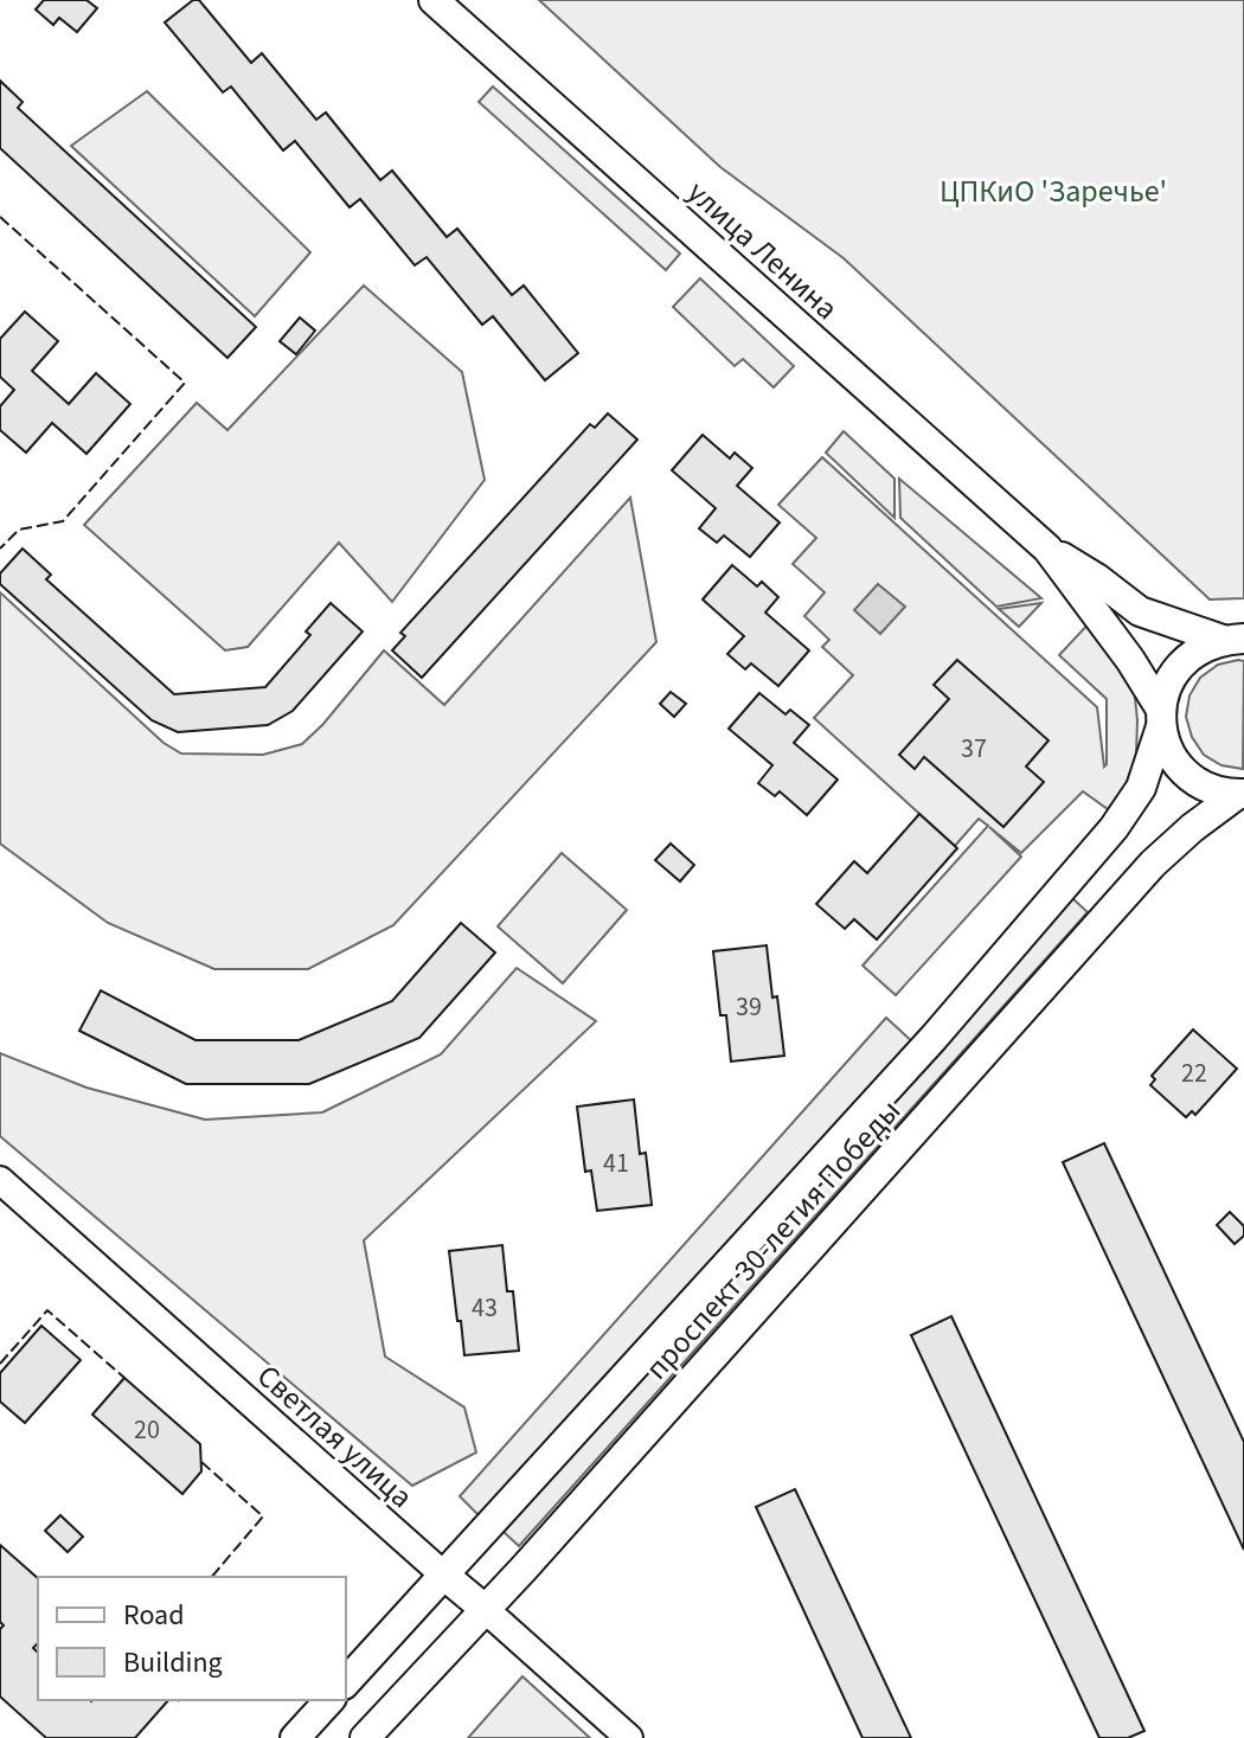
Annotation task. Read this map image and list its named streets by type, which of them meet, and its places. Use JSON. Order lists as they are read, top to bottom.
{
  "streets": {
    "main road": ["улица Ленина", "проспект 30-летия Победы", "Светлая улица"]
  },
  "crossings": [
    ["улица Ленина", "проспект 30-летия Победы"],
    ["проспект 30-летия Победы", "Светлая улица"]
  ],
  "parks": ["ЦПКиО 'Заречье'"],
  "house_numbers": [
    "37",
    "39",
    "22",
    "41",
    "43",
    "20"
  ],
  "legend": ["Road", "Building"]
}
